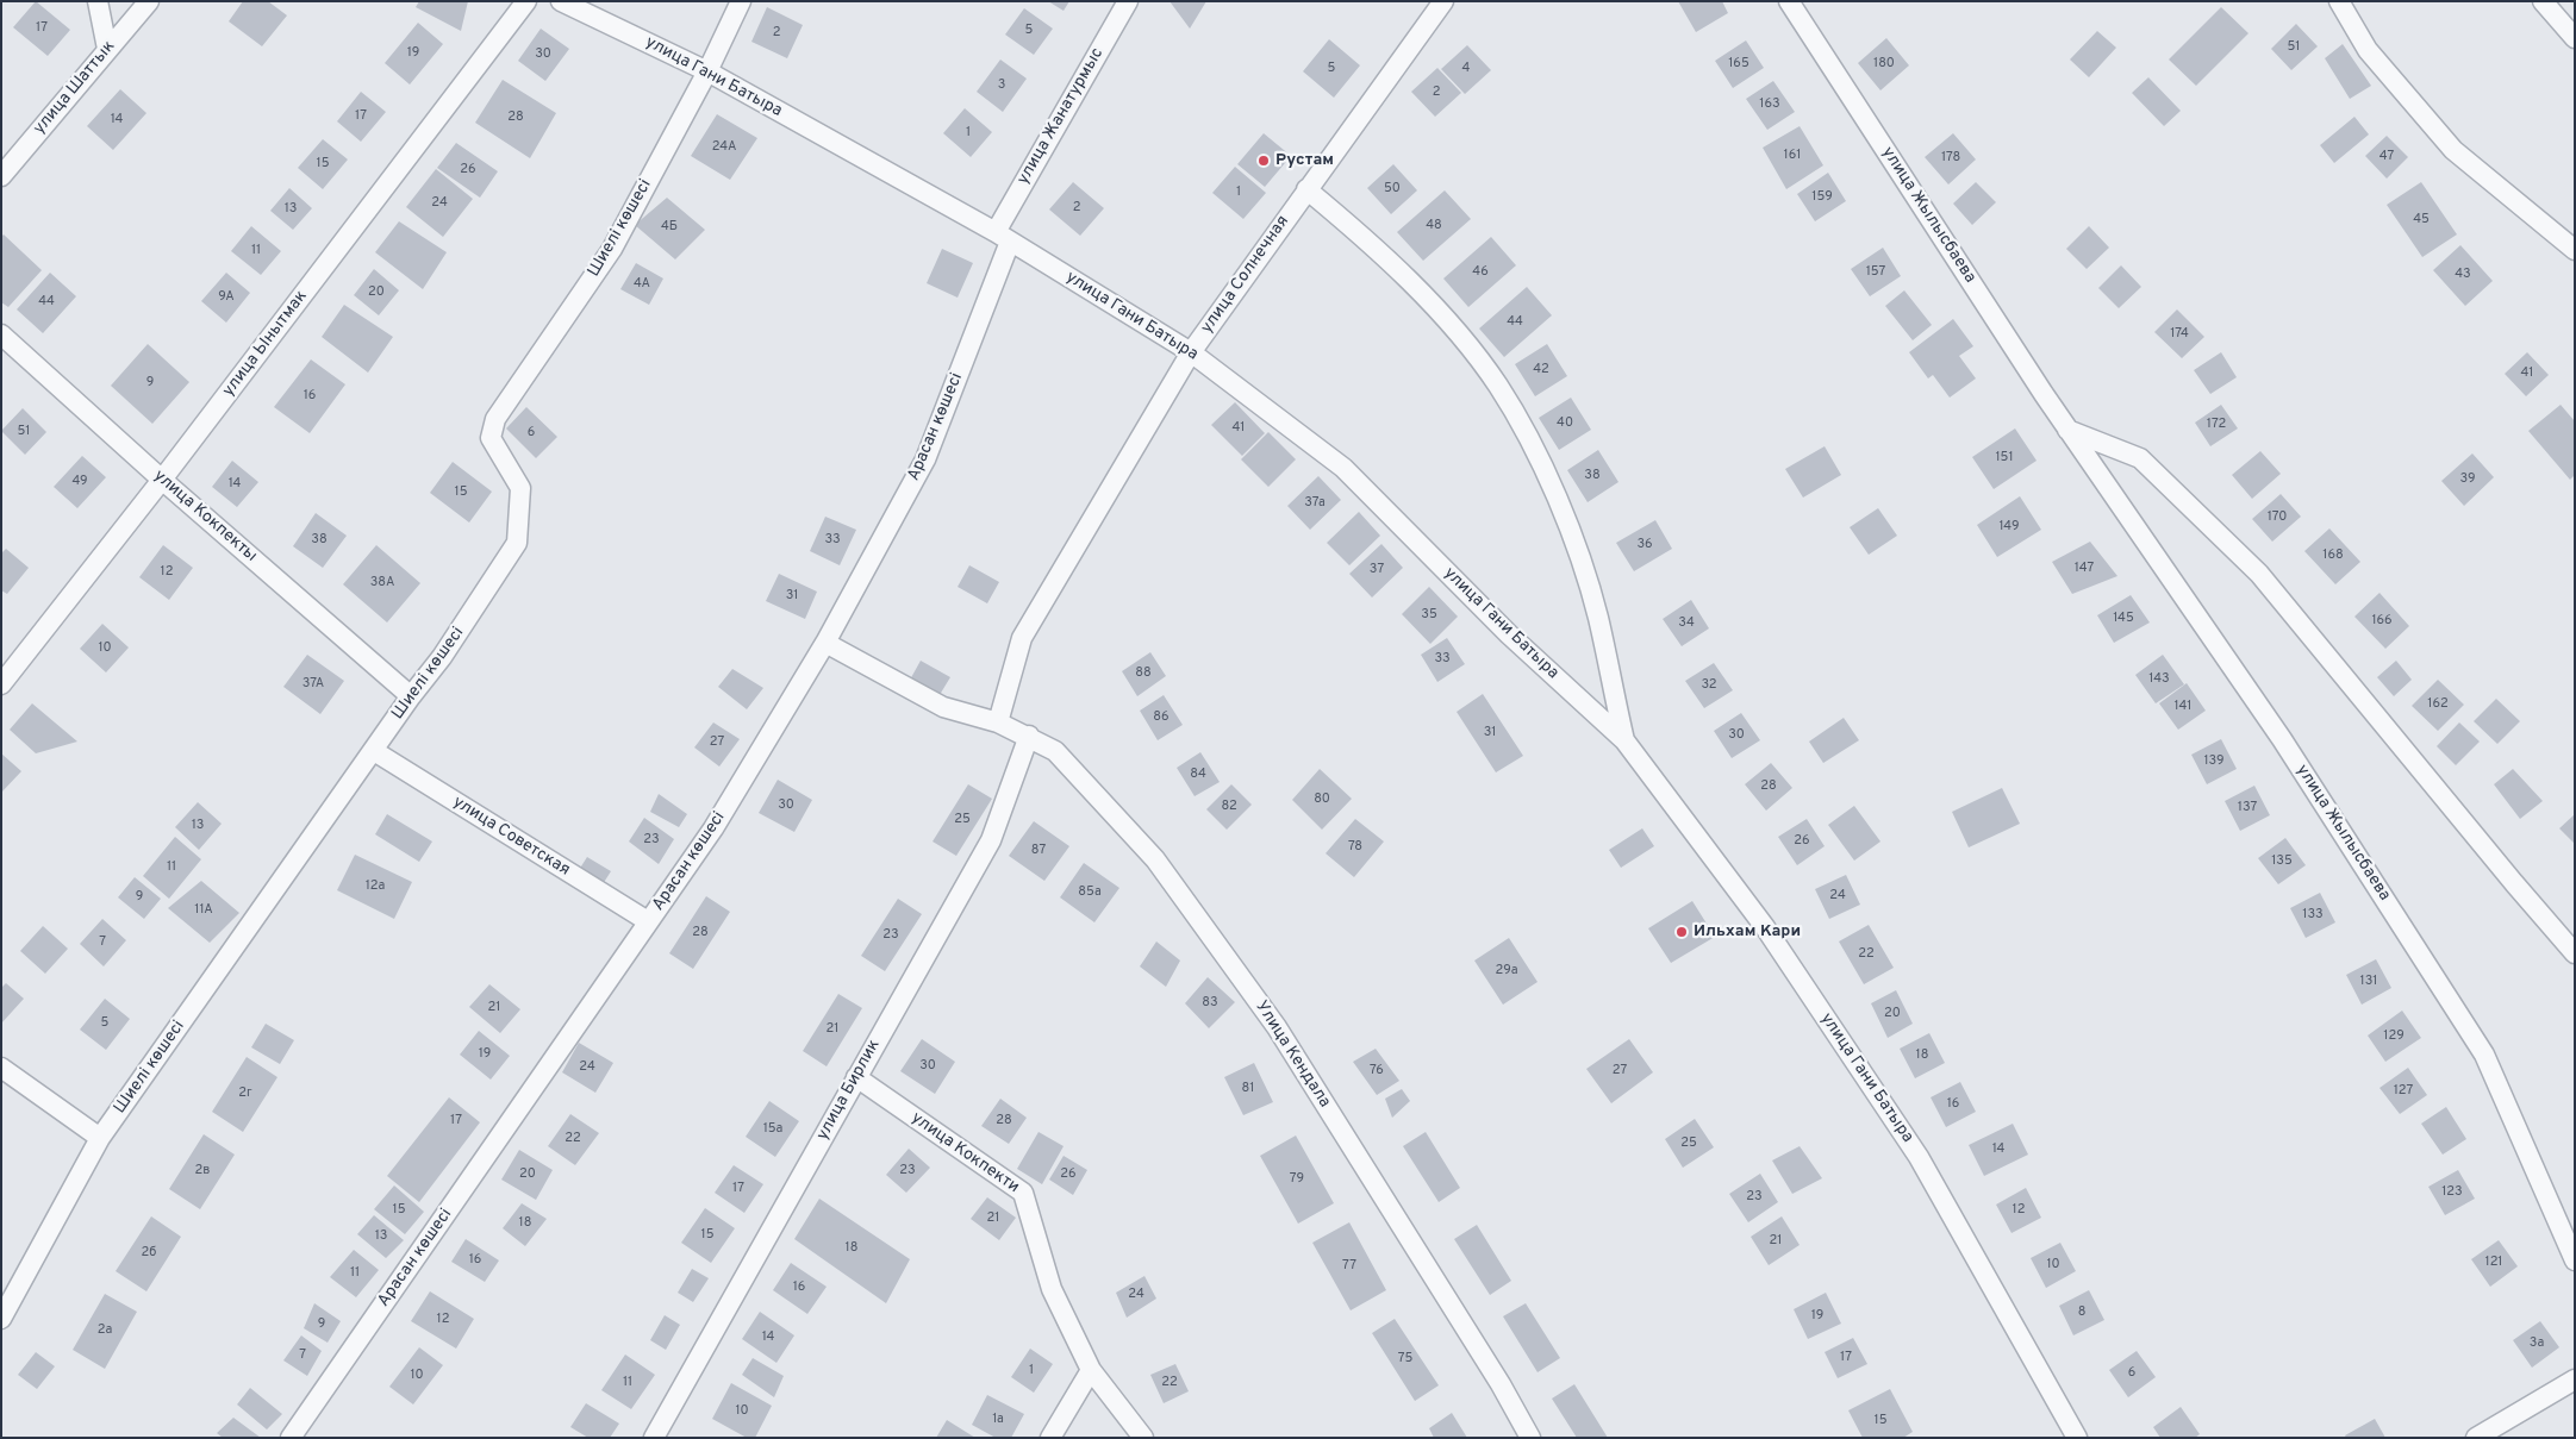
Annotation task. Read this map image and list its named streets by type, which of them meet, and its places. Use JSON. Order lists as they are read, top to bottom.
{
  "streets": {
    "street": [
      "улица Гани Батыра",
      "улица Шаттык",
      "улица Жанатурмыс",
      "улица Жылысбаева",
      "Шиелі көшесі",
      "улица Солнечная",
      "улица Ынытмак",
      "Арасан көшесі",
      "улица Кокпекты",
      "улица Советская",
      "Улица Кендала",
      "улица Бирлик",
      "улица Кокпекти"
    ]
  },
  "crossings": [
    ["улица Гани Батыра", "улица Жанатурмыс"],
    ["улица Гани Батыра", "Шиелі көшесі"],
    ["улица Гани Батыра", "улица Солнечная"],
    ["улица Гани Батыра", "Арасан көшесі"],
    ["улица Жанатурмыс", "Арасан көшесі"],
    ["Шиелі көшесі", "улица Кокпекты"],
    ["Шиелі көшесі", "улица Советская"],
    ["улица Солнечная", "Улица Кендала"],
    ["улица Ынытмак", "улица Кокпекты"],
    ["Арасан көшесі", "улица Советская"],
    ["Арасан көшесі", "Улица Кендала"],
    ["Улица Кендала", "улица Бирлик"],
    ["улица Бирлик", "улица Кокпекти"]
  ],
  "places": ["Рустам", "Ильхам Кари"],
  "house_numbers": [
    "17",
    "5",
    "2",
    "51",
    "19",
    "30",
    "165",
    "180",
    "5",
    "4",
    "3",
    "2",
    "163",
    "17",
    "28",
    "14",
    "1",
    "24А",
    "161",
    "47",
    "178",
    "15",
    "26",
    "50",
    "1",
    "159",
    "24",
    "2",
    "13",
    "45",
    "48",
    "4Б",
    "11",
    "46",
    "157",
    "43",
    "4А",
    "20",
    "9А",
    "44",
    "44",
    "174",
    "42",
    "41",
    "9",
    "16",
    "40",
    "172",
    "41",
    "51",
    "6",
    "151",
    "38",
    "39",
    "49",
    "14",
    "15",
    "37а",
    "170",
    "149",
    "38",
    "33",
    "36",
    "168",
    "147",
    "37",
    "12",
    "38А",
    "31",
    "35",
    "145",
    "166",
    "34",
    "10",
    "33",
    "88",
    "143",
    "37А",
    "32",
    "162",
    "141",
    "86",
    "31",
    "30",
    "27",
    "139",
    "84",
    "28",
    "80",
    "30",
    "82",
    "137",
    "25",
    "13",
    "23",
    "26",
    "78",
    "87",
    "135",
    "11",
    "12а",
    "85а",
    "24",
    "9",
    "11А",
    "133",
    "28",
    "23",
    "7",
    "22",
    "29а",
    "131",
    "83",
    "21",
    "20",
    "5",
    "21",
    "129",
    "19",
    "18",
    "30",
    "24",
    "76",
    "27",
    "81",
    "127",
    "2г",
    "16",
    "17",
    "28",
    "15а",
    "22",
    "25",
    "14",
    "2в",
    "23",
    "20",
    "26",
    "79",
    "17",
    "123",
    "23",
    "15",
    "12",
    "21",
    "18",
    "15",
    "13",
    "21",
    "18",
    "2б",
    "16",
    "121",
    "10",
    "77",
    "11",
    "16",
    "24",
    "8",
    "19",
    "12",
    "9",
    "2а",
    "14",
    "3а",
    "7",
    "17",
    "75",
    "1",
    "6",
    "10",
    "11",
    "22",
    "10",
    "1а",
    "15"
  ]
}
